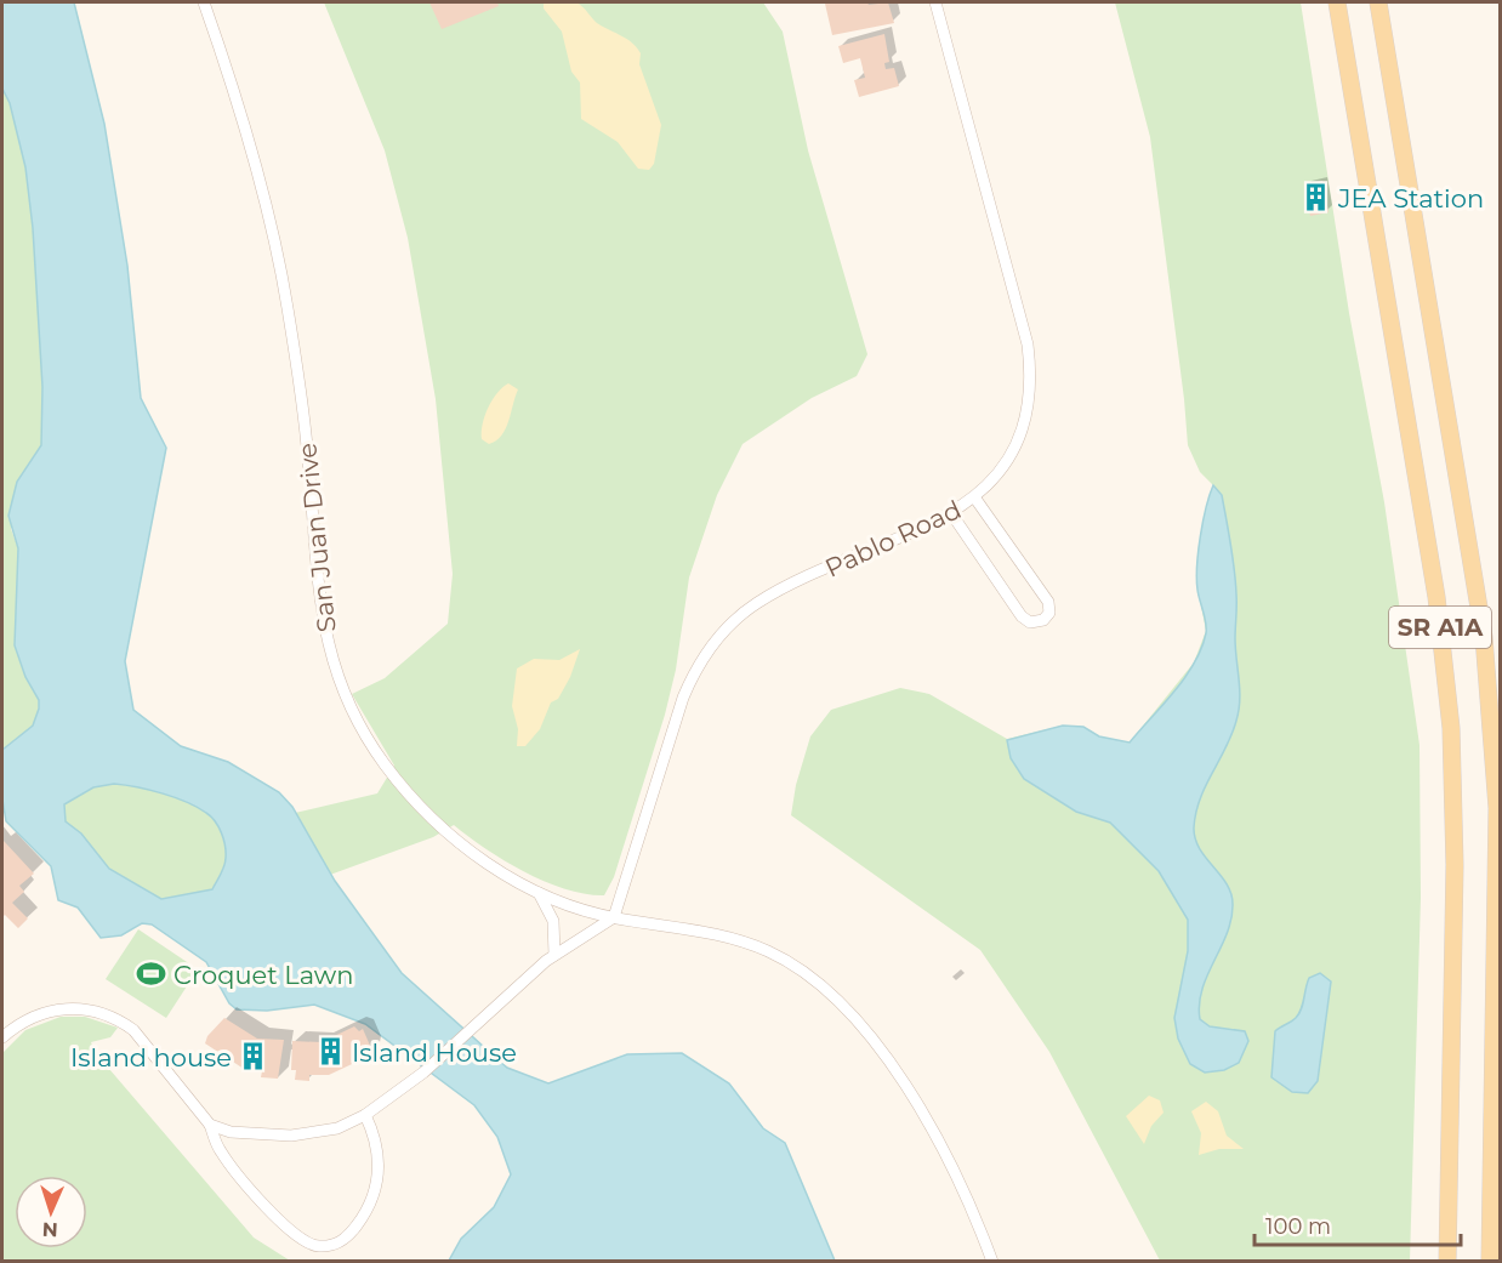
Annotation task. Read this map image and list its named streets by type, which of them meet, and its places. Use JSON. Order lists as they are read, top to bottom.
{
  "streets": {
    "main road": ["SR A1A"],
    "street": ["San Juan Drive", "Pablo Road"]
  },
  "crossings": [
    ["San Juan Drive", "Pablo Road"]
  ],
  "places": {
    "building": ["JEA Station", "Island House", "Island house"],
    "sports": ["Croquet Lawn"]
  },
  "scale_bar": "100 m",
  "north": "bottom"
}
